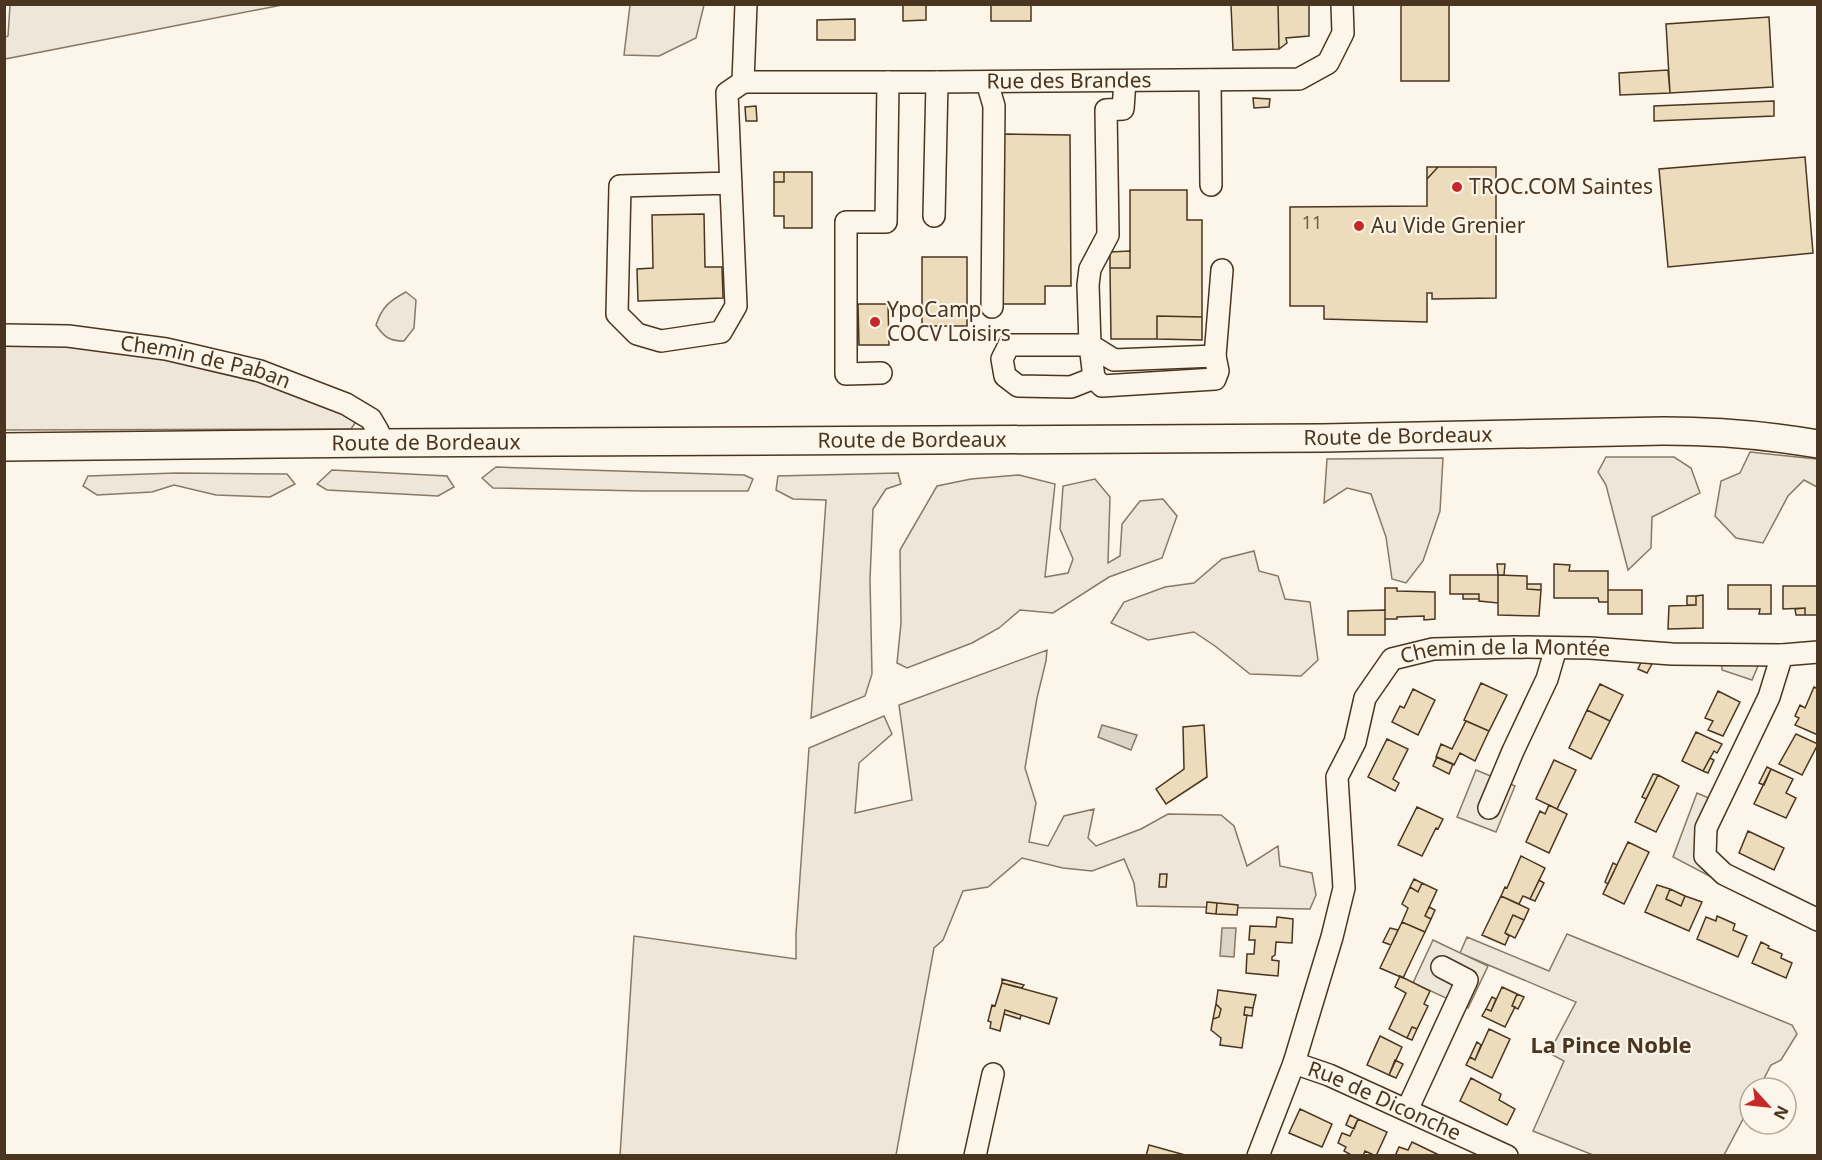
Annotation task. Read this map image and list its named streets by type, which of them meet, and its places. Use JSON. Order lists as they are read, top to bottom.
{
  "streets": {
    "main road": ["Route de Bordeaux"],
    "street": [
      "Rue des Brandes",
      "Chemin de Paban",
      "Chemin de la Montée",
      "Rue de Diconche"
    ]
  },
  "crossings": [
    ["Chemin de Paban", "Route de Bordeaux"],
    ["Chemin de la Montée", "Rue de Diconche"]
  ],
  "districts": ["La Pince Noble"],
  "places": ["TROC.COM Saintes", "Au Vide Grenier", "YpoCamp COCV Loisirs"],
  "house_numbers": ["11"],
  "north": "bottom right"
}
